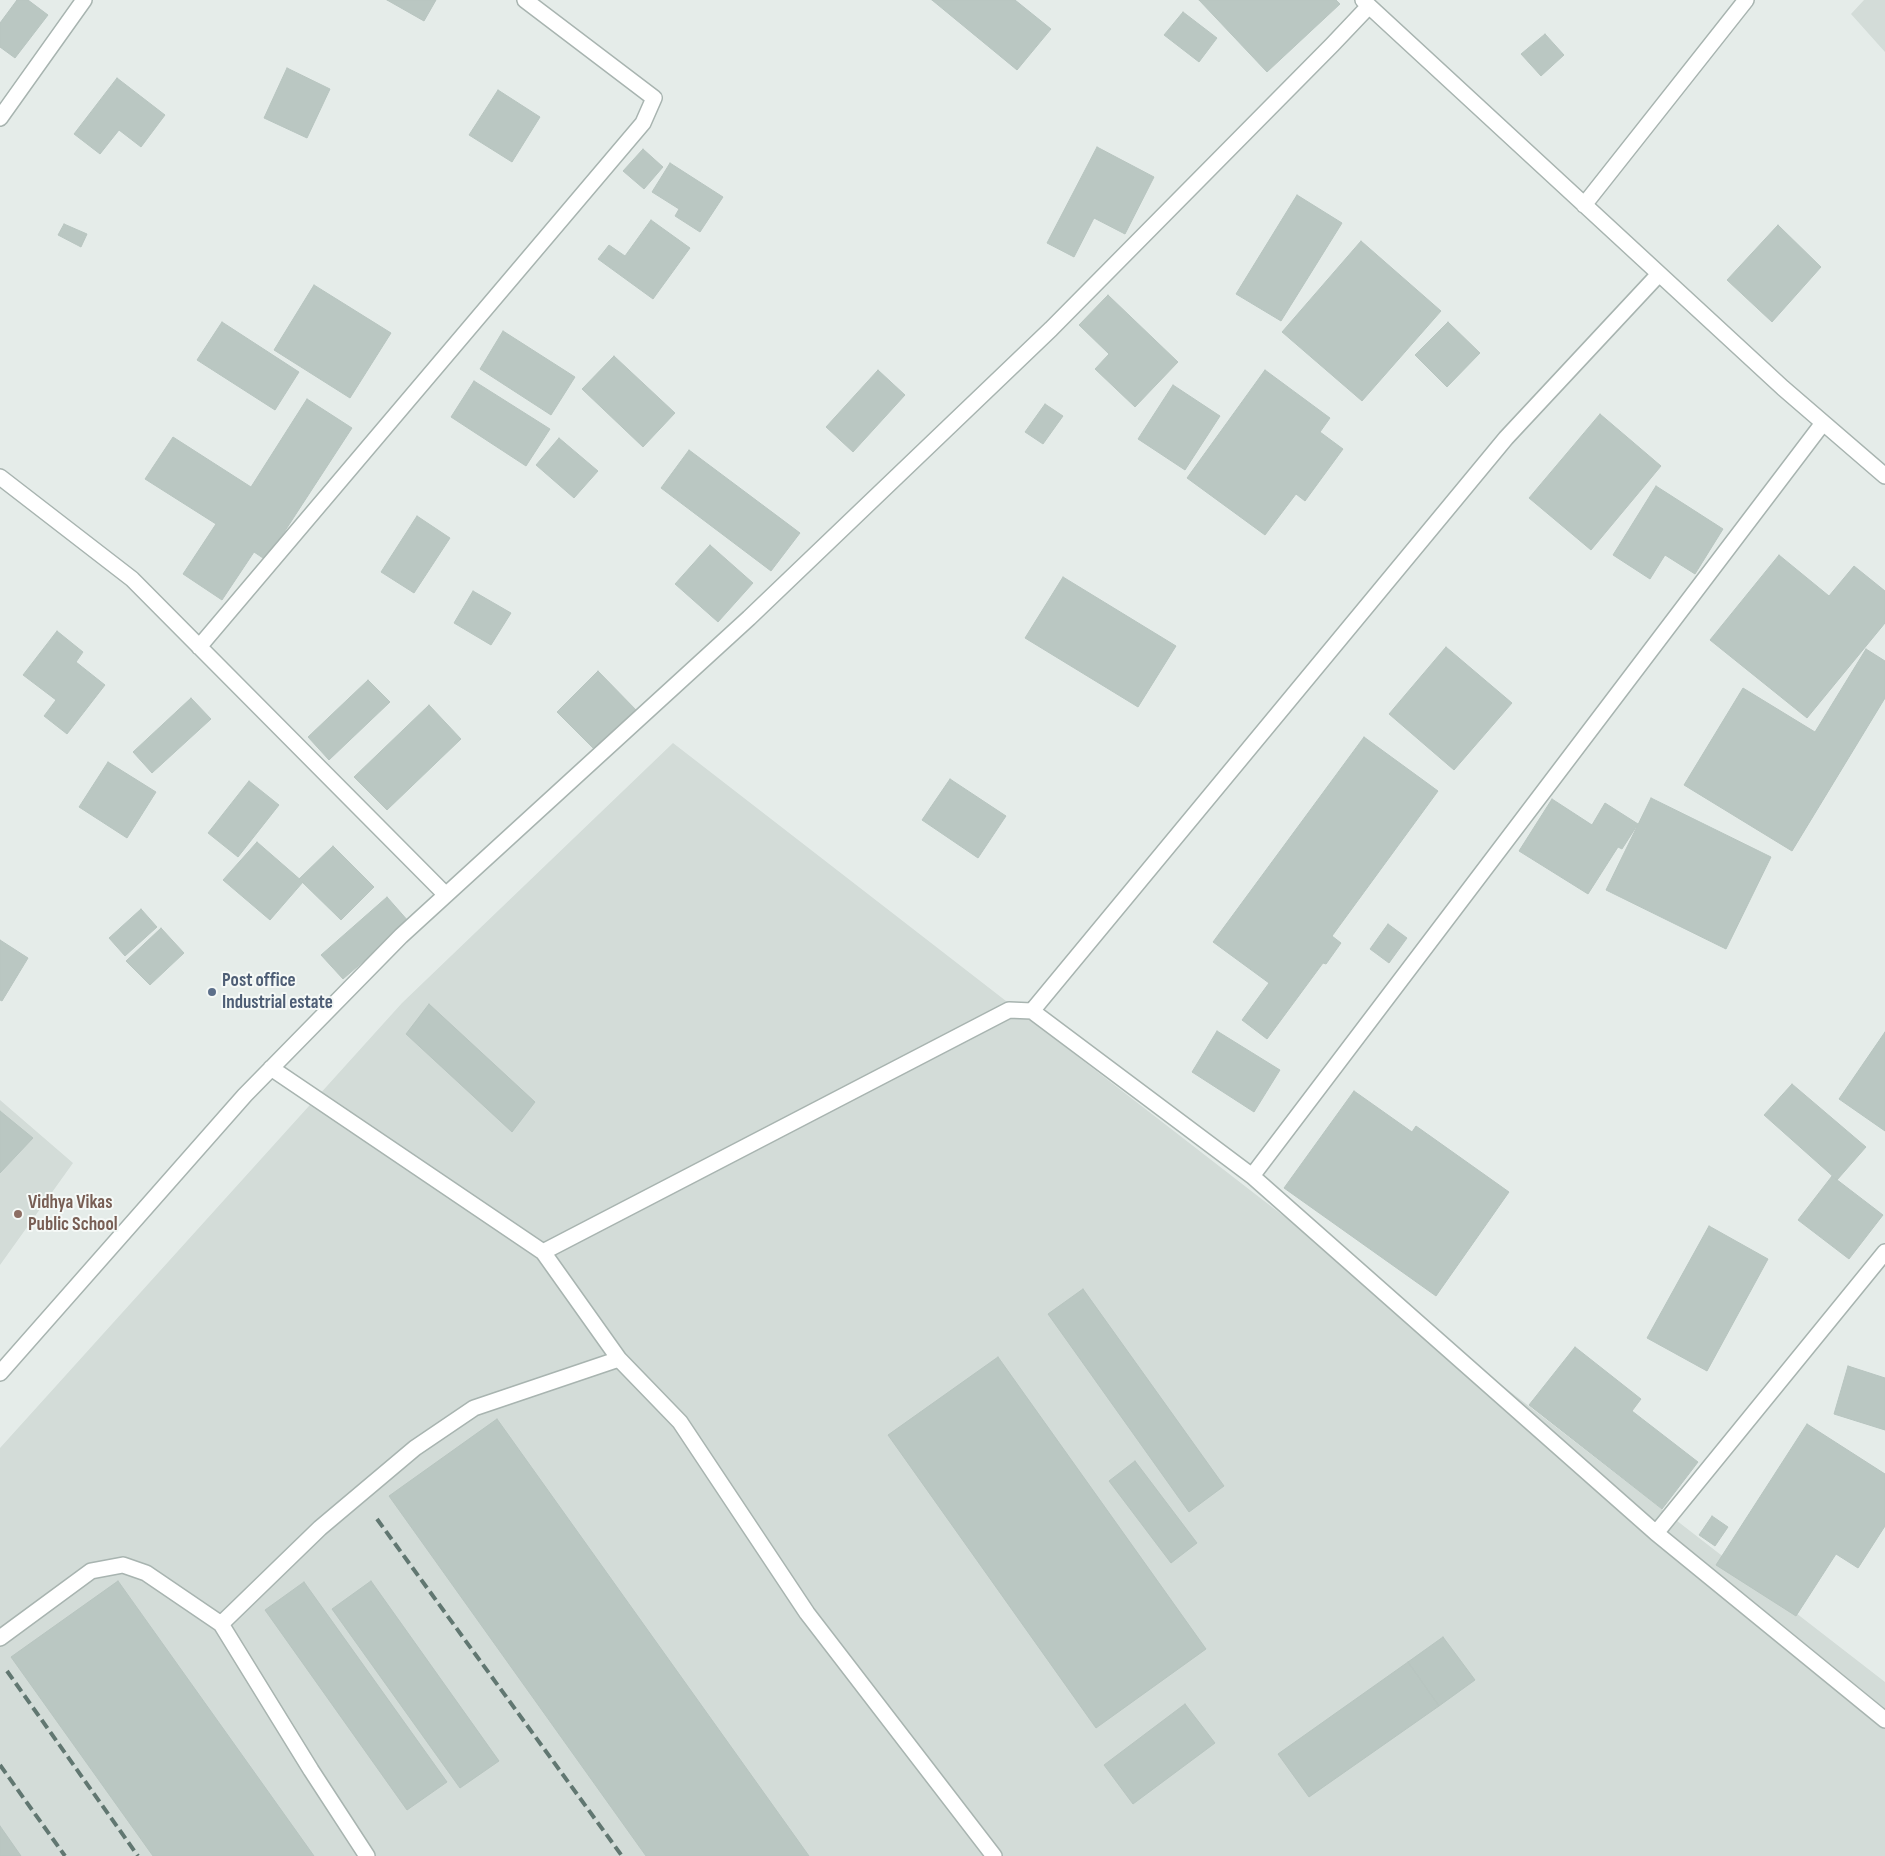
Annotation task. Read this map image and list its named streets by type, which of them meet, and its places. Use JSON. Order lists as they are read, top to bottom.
{
  "places": ["Post office Industrial estate", "Vidhya Vikas Public School"]
}
